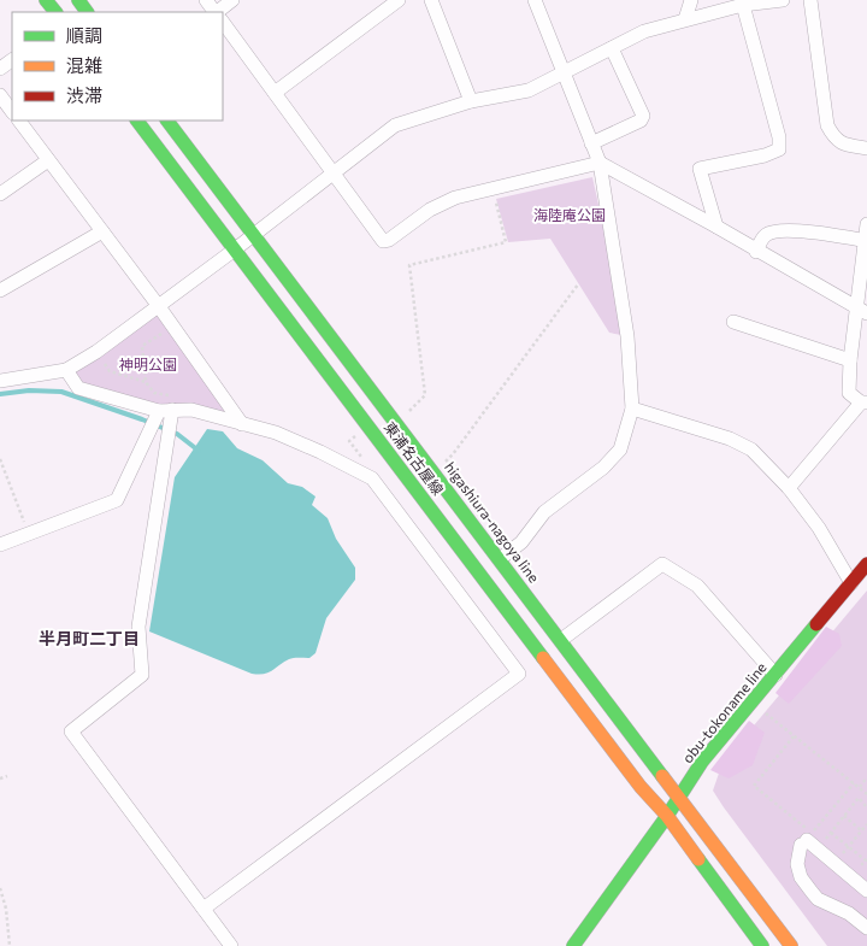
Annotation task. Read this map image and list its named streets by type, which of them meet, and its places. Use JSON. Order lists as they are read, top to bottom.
{
  "streets": {
    "main road": ["東浦名古屋線", "higashiura-nagoya line", "obu-tokoname line"]
  },
  "crossings": [
    ["東浦名古屋線", "obu-tokoname line"],
    ["higashiura-nagoya line", "obu-tokoname line"]
  ],
  "districts": ["半月町二丁目"],
  "parks": ["海陸庵公園", "神明公園"],
  "legend": ["順調", "混雑", "渋滞"]
}
